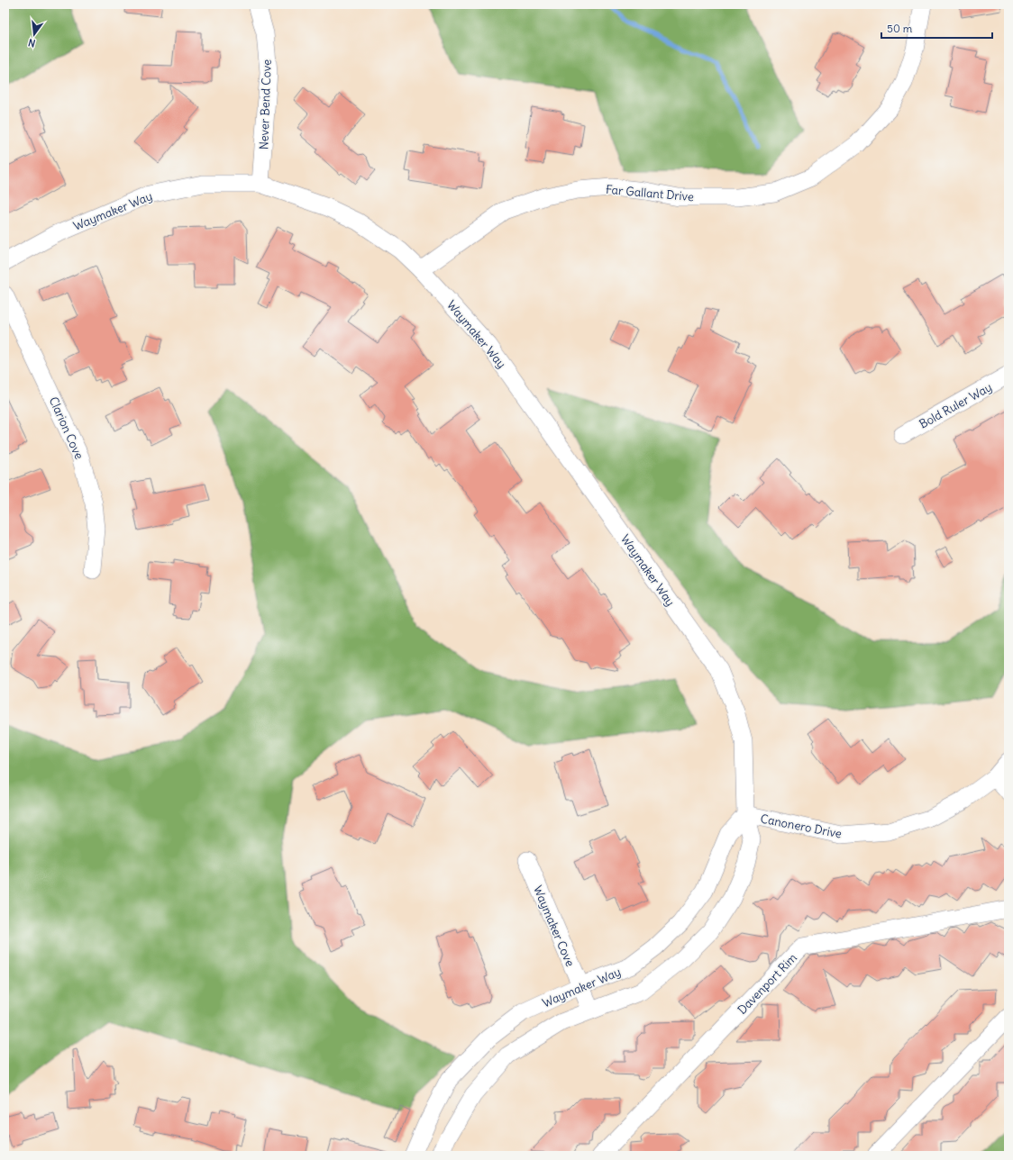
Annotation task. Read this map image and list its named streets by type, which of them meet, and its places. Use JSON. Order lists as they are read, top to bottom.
{
  "streets": {
    "street": [
      "Never Bend Cove",
      "Far Gallant Drive",
      "Waymaker Way",
      "Bold Ruler Way",
      "Clarion Cove",
      "Canonero Drive",
      "Waymaker Cove",
      "Davenport Rim"
    ]
  },
  "crossings": [
    ["Never Bend Cove", "Waymaker Way"],
    ["Far Gallant Drive", "Waymaker Way"],
    ["Waymaker Way", "Canonero Drive"],
    ["Waymaker Way", "Waymaker Cove"]
  ],
  "scale_bar": "50 m",
  "north": "bottom"
}
